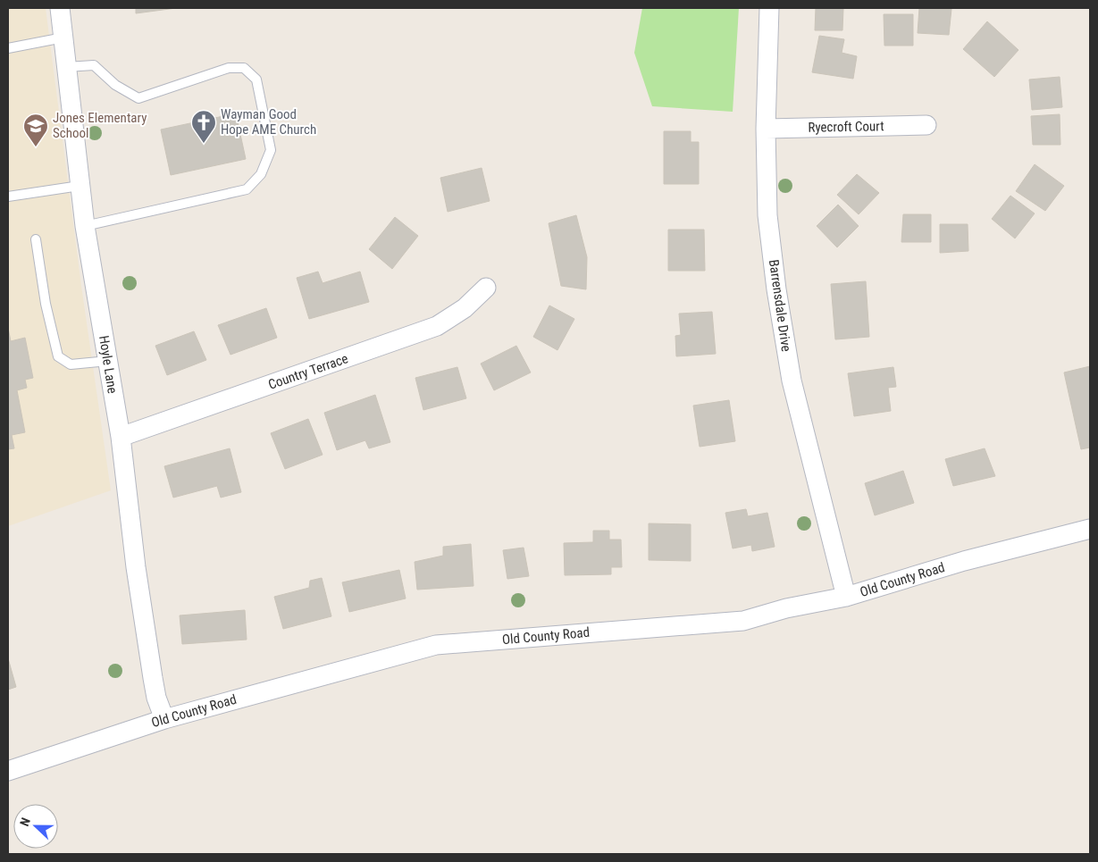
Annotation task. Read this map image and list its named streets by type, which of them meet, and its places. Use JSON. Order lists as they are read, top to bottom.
{
  "streets": {
    "street": [
      "Ryecroft Court",
      "Barrensdale Drive",
      "Hoyle Lane",
      "Country Terrace",
      "Old County Road"
    ]
  },
  "crossings": [
    ["Ryecroft Court", "Barrensdale Drive"],
    ["Barrensdale Drive", "Old County Road"],
    ["Hoyle Lane", "Country Terrace"],
    ["Hoyle Lane", "Old County Road"]
  ],
  "places": {
    "church": ["Wayman Good Hope AME Church"],
    "school or university": ["Jones Elementary School"]
  },
  "north": "left"
}
